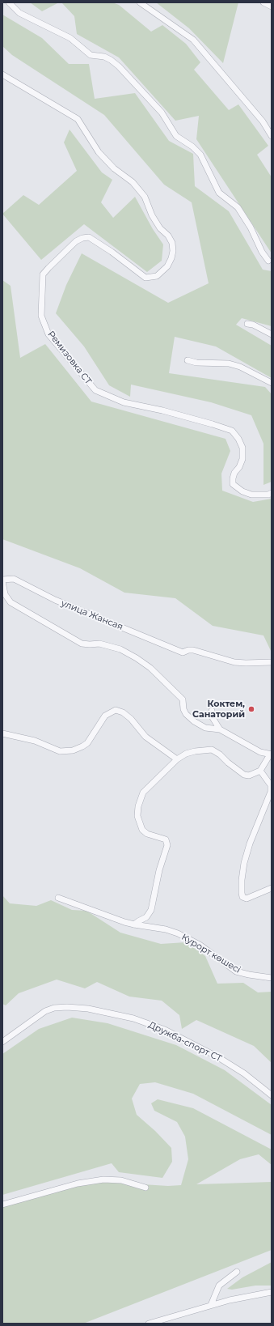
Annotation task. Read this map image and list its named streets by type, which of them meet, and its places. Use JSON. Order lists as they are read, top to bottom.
{
  "streets": {
    "street": [
      "Ремизовка СТ",
      "улица Жансая",
      "Курорт көшесі",
      "Дружба-спорт СТ"
    ]
  },
  "places": ["Коктем, Санаторий"]
}
